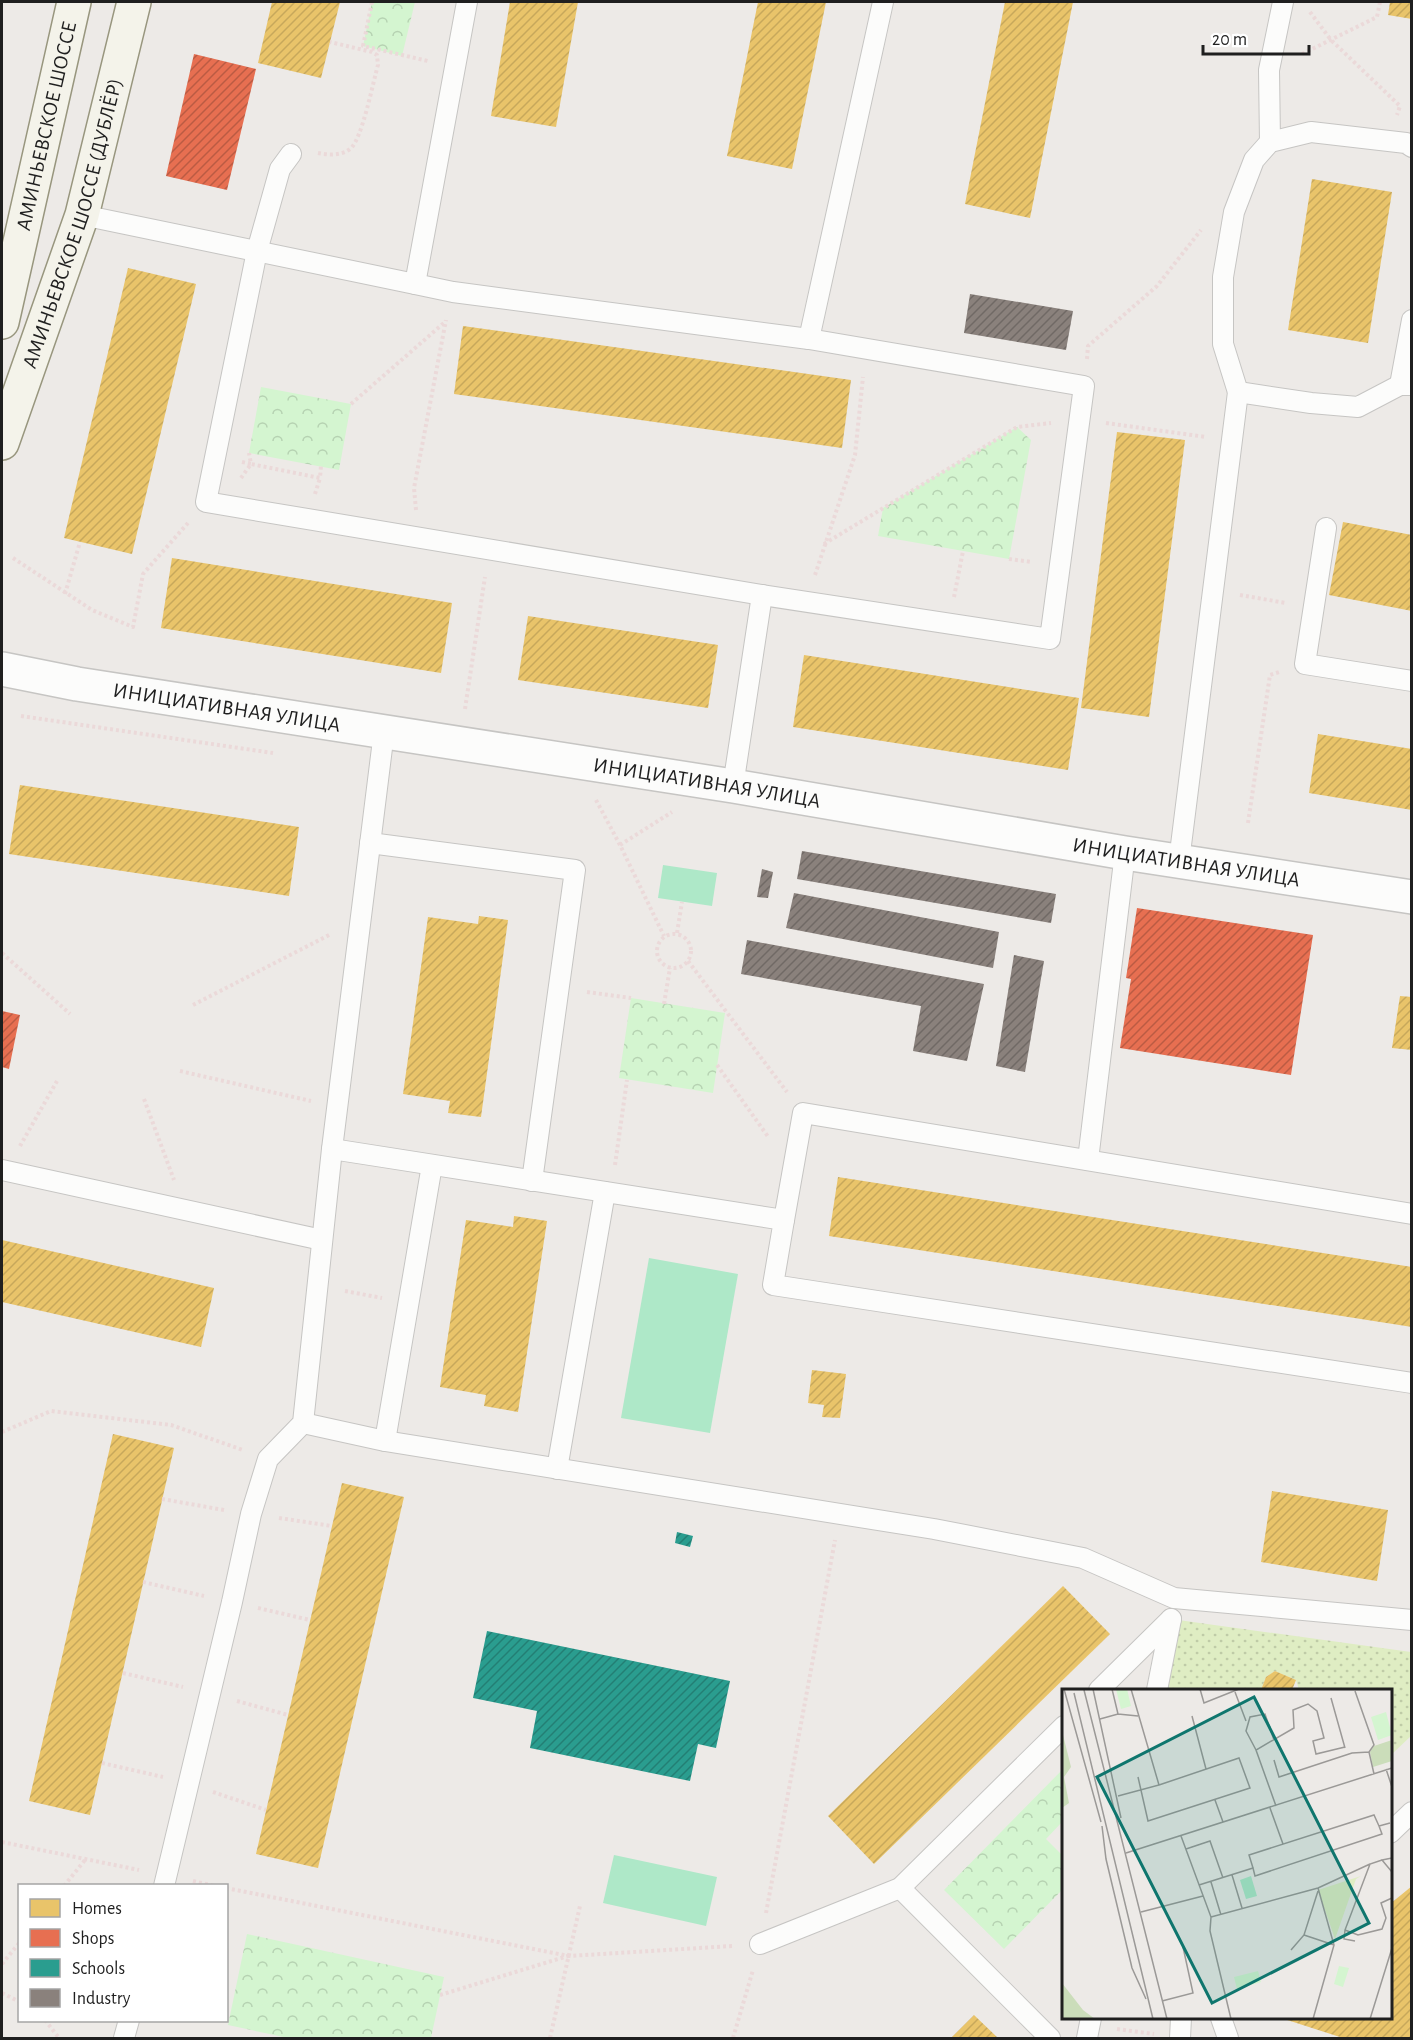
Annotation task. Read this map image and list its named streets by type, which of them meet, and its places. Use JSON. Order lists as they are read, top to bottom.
{
  "streets": {
    "main road": ["АМИНЬЕВСКОЕ ШОССЕ", "АМИНЬЕВСКОЕ ШОССЕ (ДУБЛЁР)"],
    "street": ["ИНИЦИАТИВНАЯ УЛИЦА"]
  },
  "legend": [
    "Homes",
    "Shops",
    "Schools",
    "Industry"
  ],
  "scale_bar": "20 m"
}
